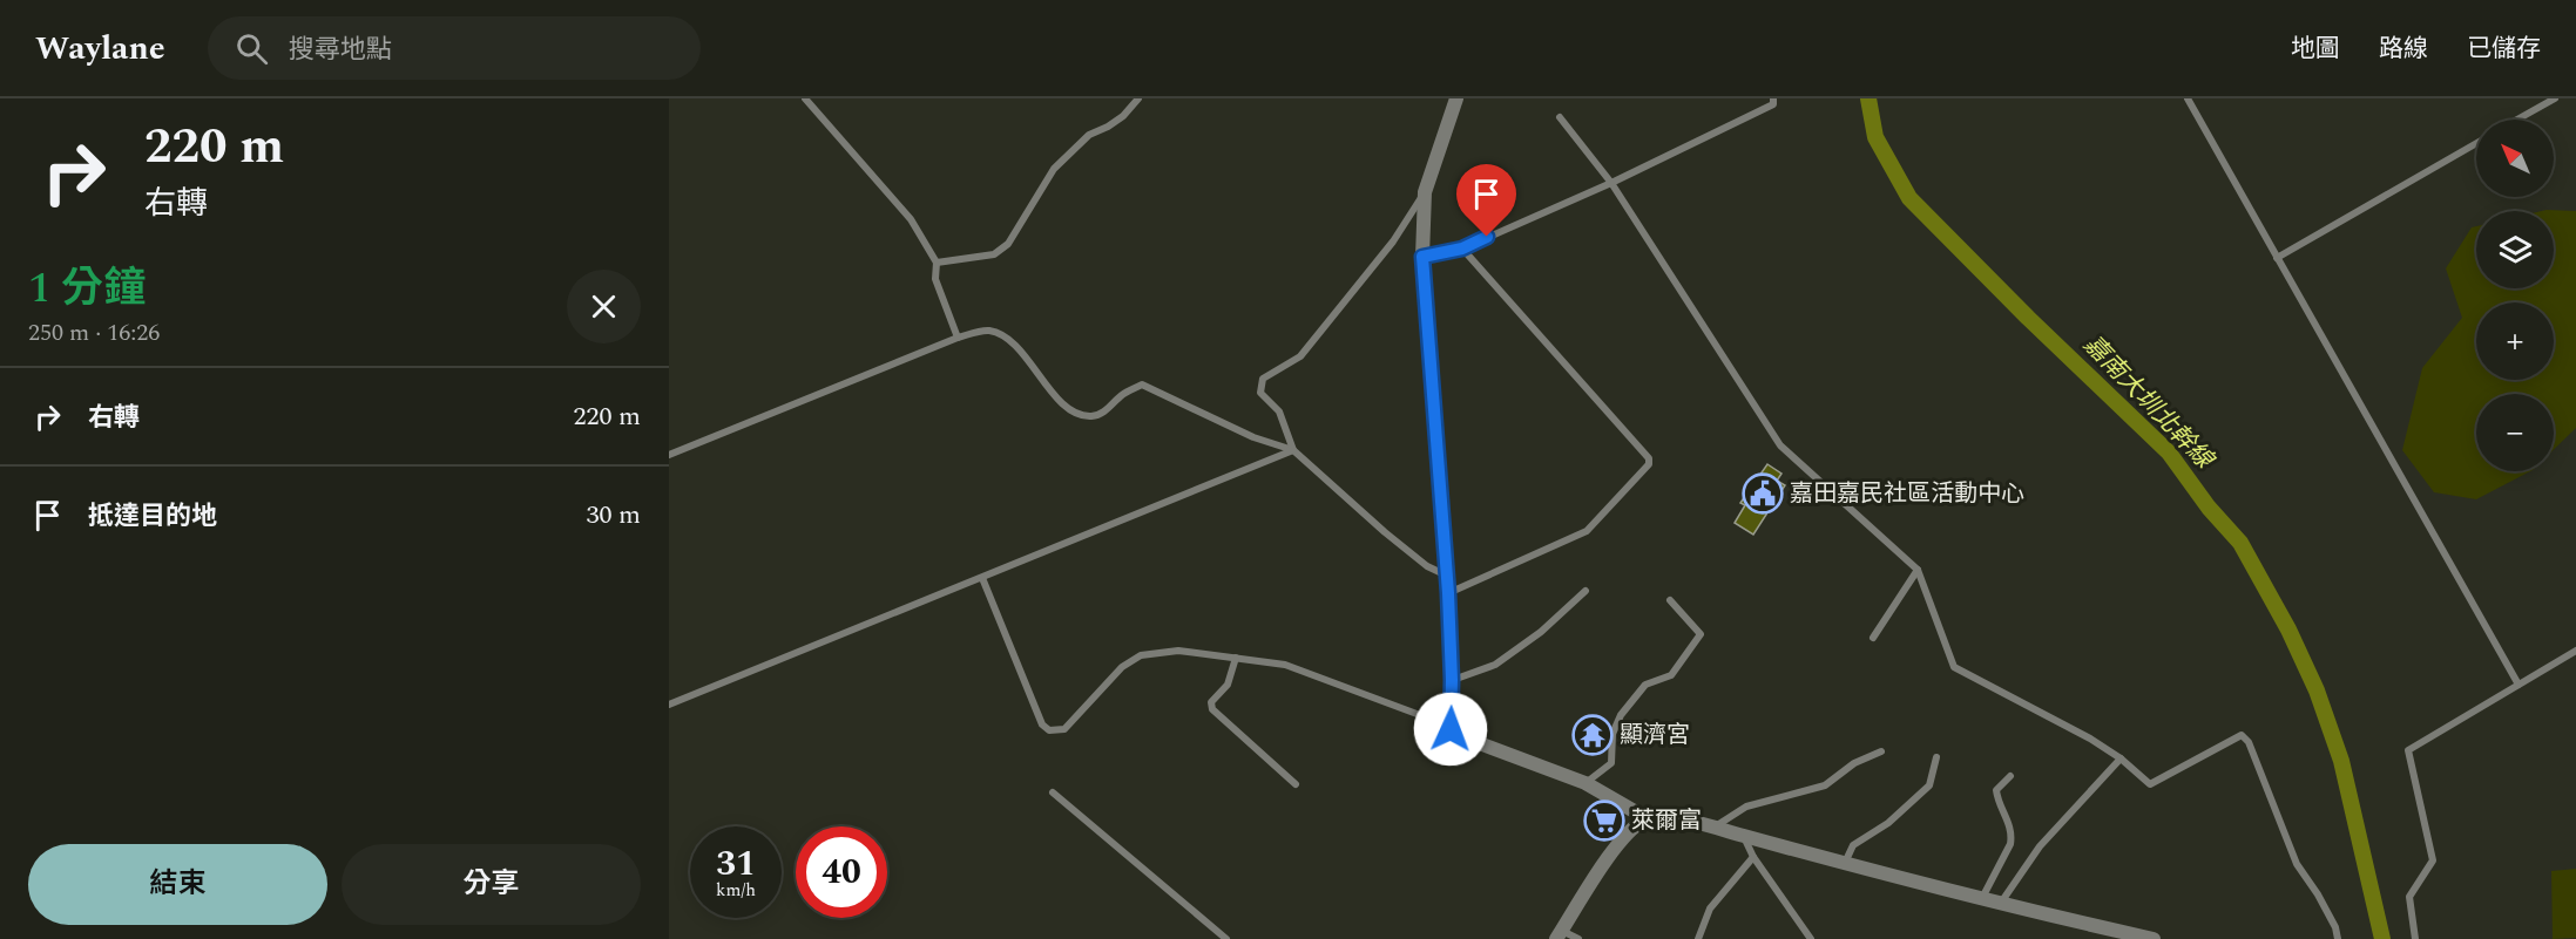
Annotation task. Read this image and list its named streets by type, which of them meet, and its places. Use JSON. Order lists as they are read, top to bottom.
{
  "water": ["嘉南大圳北幹線"],
  "places": {
    "public building": ["嘉田嘉民社區活動中心"],
    "temple": ["顯濟宮"],
    "supermarket": ["萊爾富"]
  },
  "north": "top left",
  "page": {
    "header": "Waylane",
    "search": "搜尋地點",
    "nav": ["地圖", "路線", "已儲存"],
    "turn": ["220 m", "右轉"],
    "map_buttons": ["+", "−"],
    "heading": ["1 分鐘", "250 m · 16:26"],
    "list": [
      {
        "name": "右轉",
        "value": "220 m"
      },
      {
        "name": "抵達目的地",
        "value": "30 m"
      }
    ],
    "speed": "31 km/h",
    "limit": "40",
    "buttons": ["結束", "分享"]
  }
}
